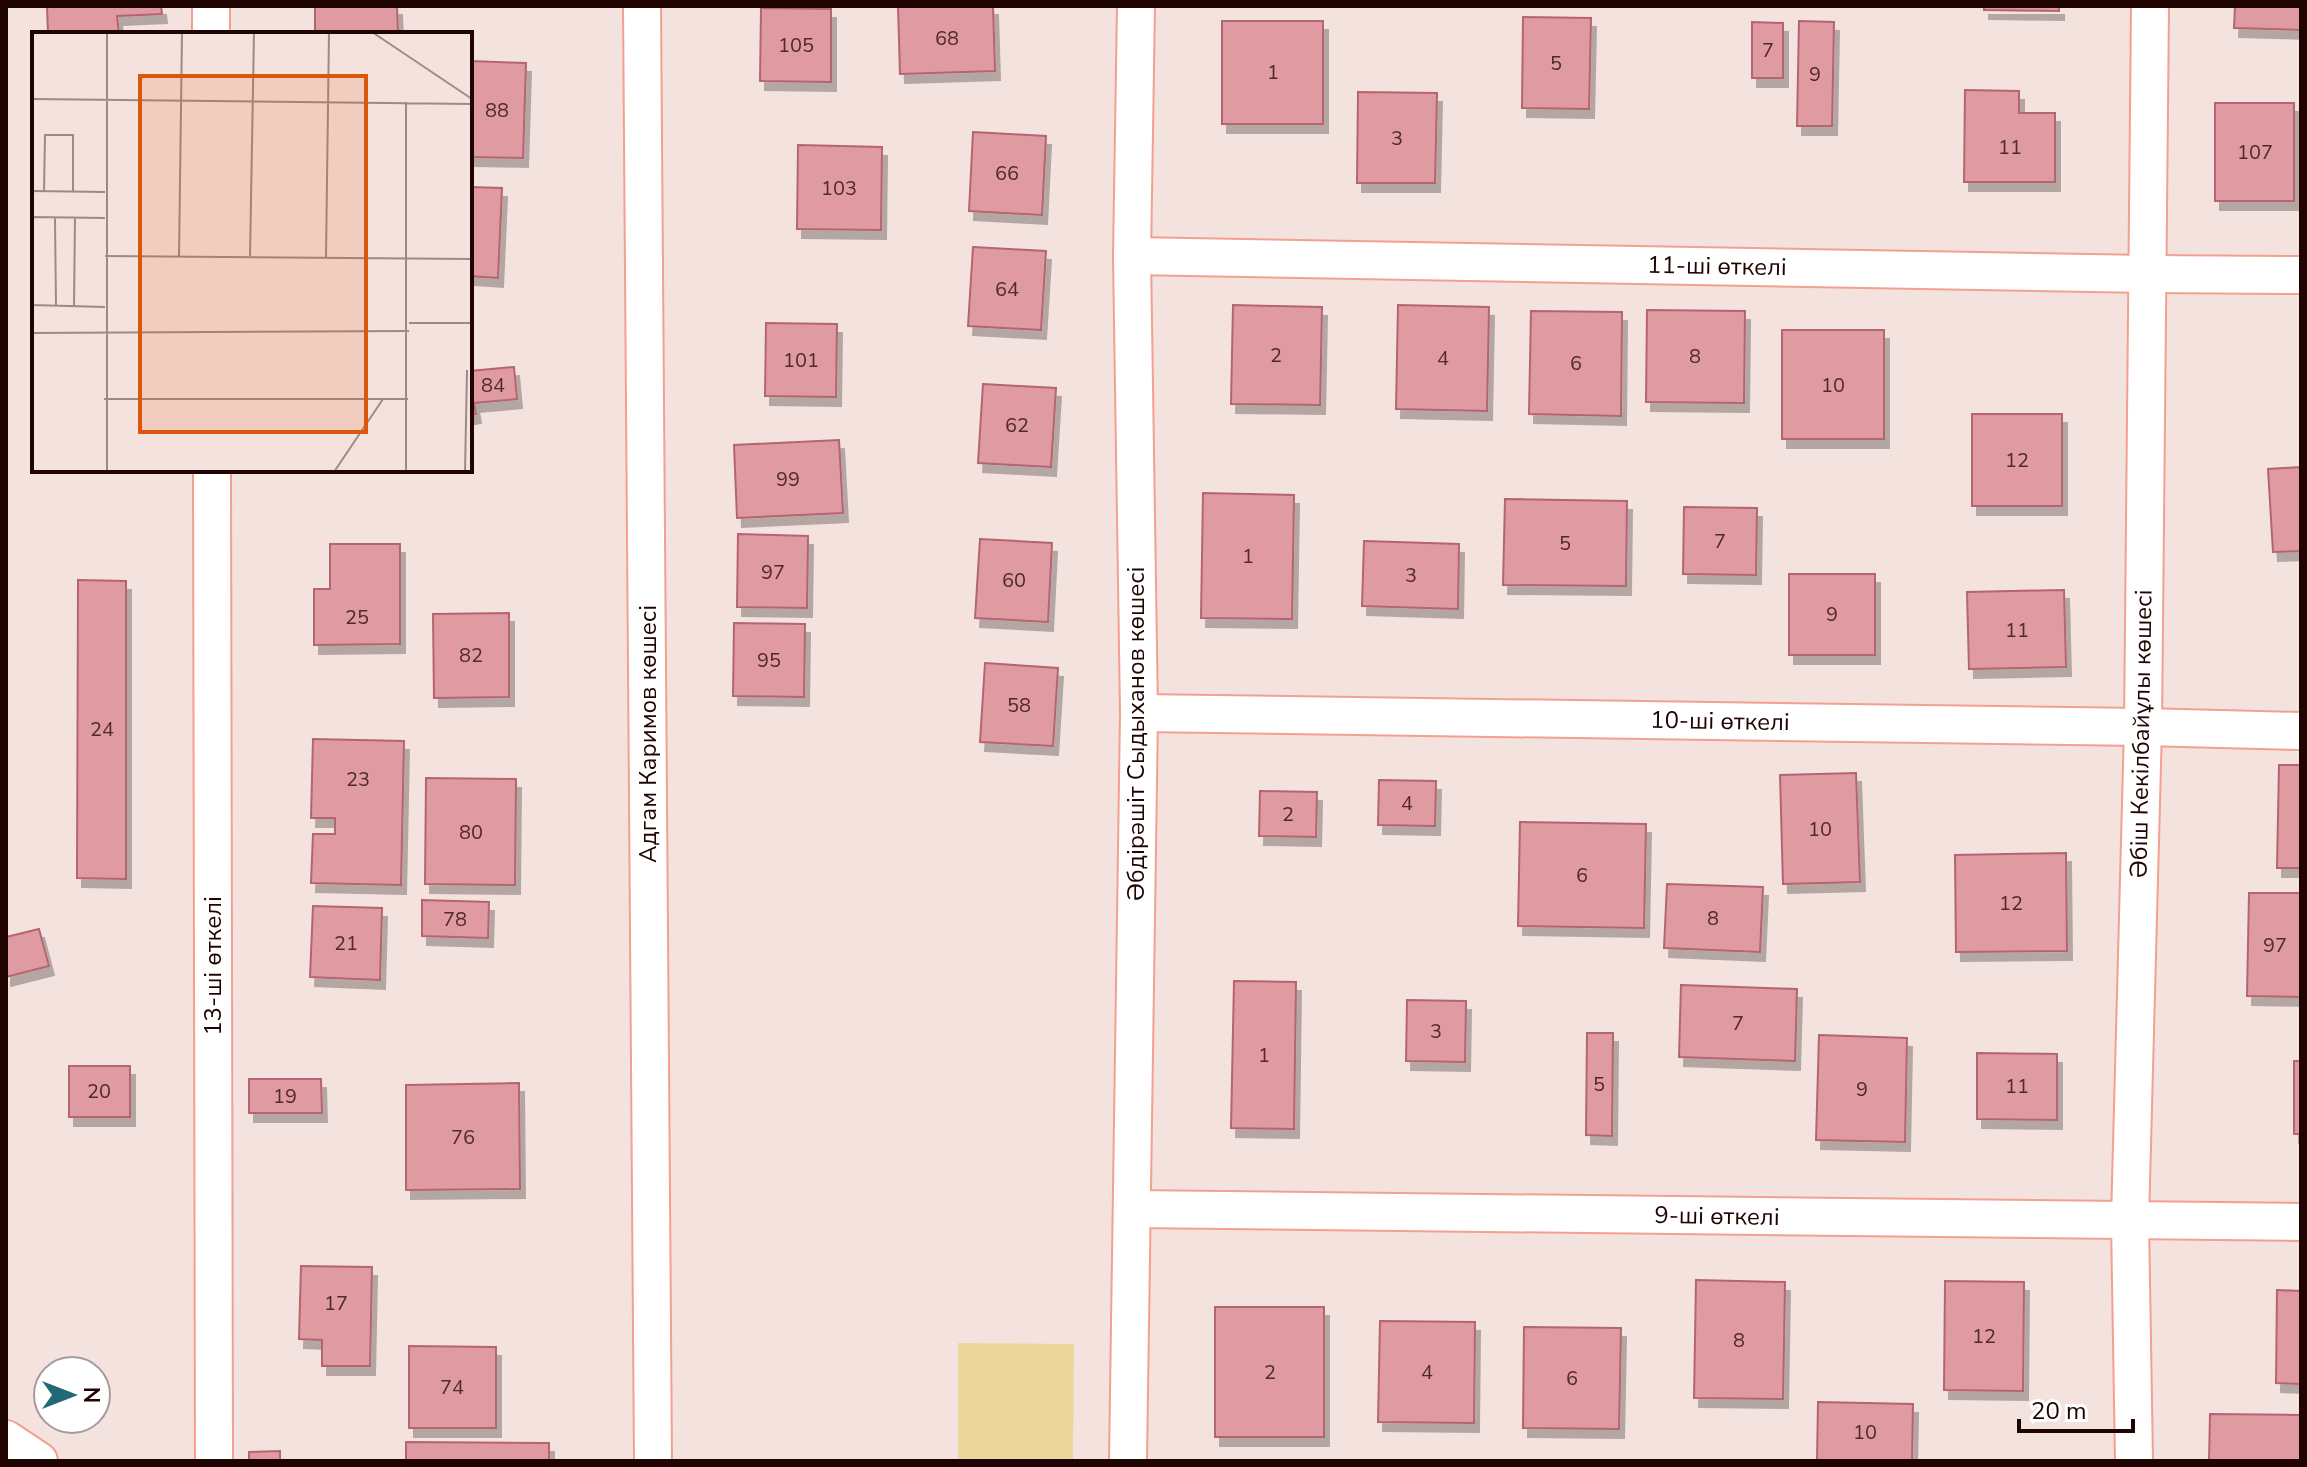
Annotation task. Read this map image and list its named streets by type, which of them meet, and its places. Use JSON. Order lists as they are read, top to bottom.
{
  "streets": {
    "street": [
      "11-ші өткелі",
      "10-ші өткелі",
      "Адгам Каримов көшесі",
      "Әбдірәшіт Сыдыханов көшесі",
      "Әбіш Кекілбайұлы көшесі",
      "13-ші өткелі",
      "9-ші өткелі"
    ]
  },
  "crossings": [
    ["11-ші өткелі", "Әбдірәшіт Сыдыханов көшесі"],
    ["11-ші өткелі", "Әбіш Кекілбайұлы көшесі"],
    ["10-ші өткелі", "Әбдірәшіт Сыдыханов көшесі"],
    ["10-ші өткелі", "Әбіш Кекілбайұлы көшесі"],
    ["Әбдірәшіт Сыдыханов көшесі", "9-ші өткелі"],
    ["Әбіш Кекілбайұлы көшесі", "9-ші өткелі"]
  ],
  "house_numbers": [
    "68",
    "105",
    "7",
    "5",
    "1",
    "9",
    "88",
    "3",
    "11",
    "107",
    "66",
    "103",
    "64",
    "2",
    "8",
    "4",
    "101",
    "6",
    "84",
    "10",
    "62",
    "12",
    "99",
    "7",
    "5",
    "1",
    "97",
    "3",
    "60",
    "9",
    "25",
    "11",
    "82",
    "95",
    "58",
    "24",
    "23",
    "4",
    "2",
    "10",
    "80",
    "6",
    "12",
    "8",
    "78",
    "21",
    "97",
    "7",
    "3",
    "1",
    "5",
    "11",
    "9",
    "20",
    "19",
    "76",
    "17",
    "12",
    "8",
    "2",
    "4",
    "6",
    "74",
    "10"
  ],
  "scale_bar": "20 m",
  "north": "right"
}
